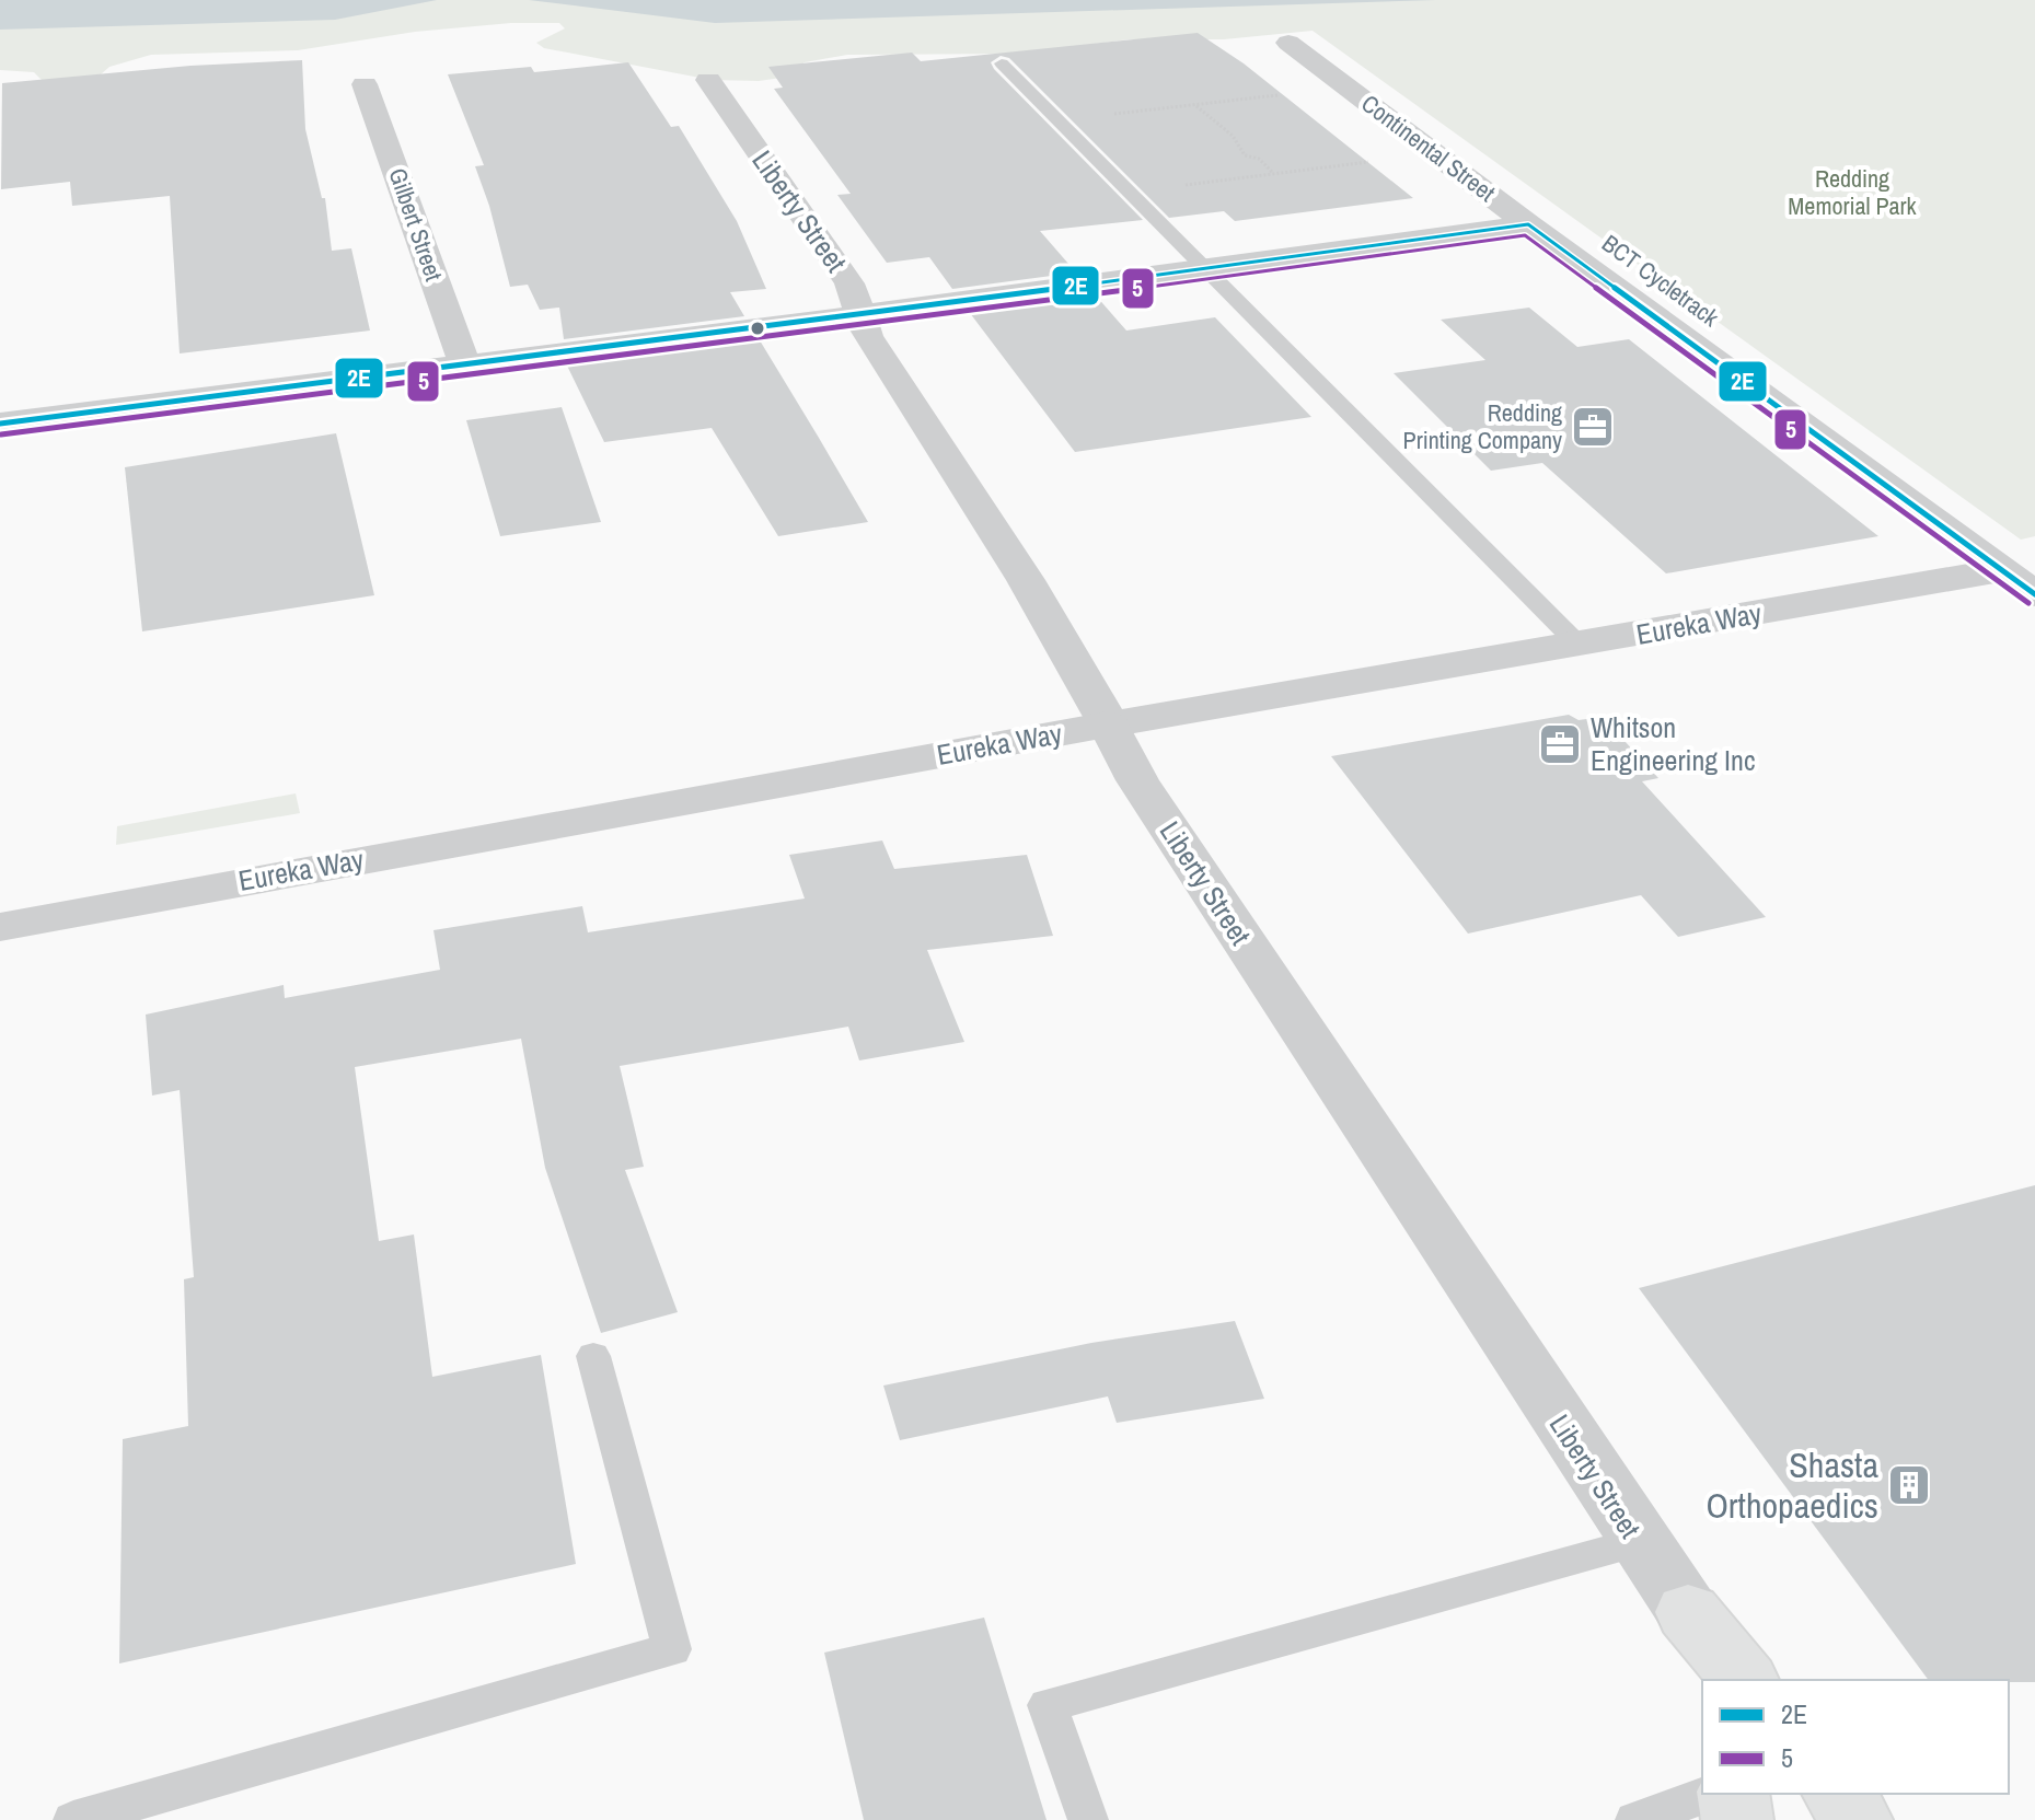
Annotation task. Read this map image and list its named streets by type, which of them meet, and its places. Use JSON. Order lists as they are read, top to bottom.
{
  "streets": {
    "street": [
      "Continental Street",
      "Liberty Street",
      "Gilbert Street",
      "Eureka Way"
    ]
  },
  "crossings": [
    ["Continental Street", "Eureka Way"],
    ["Liberty Street", "Eureka Way"]
  ],
  "parks": ["Redding Memorial Park"],
  "places": {
    "office": ["Redding Printing Company", "Whitson Engineering Inc"],
    "building": ["Shasta Orthopaedics"]
  },
  "lines": ["transit line 2E", "transit line 5"],
  "legend": ["2E", "5"]
}
